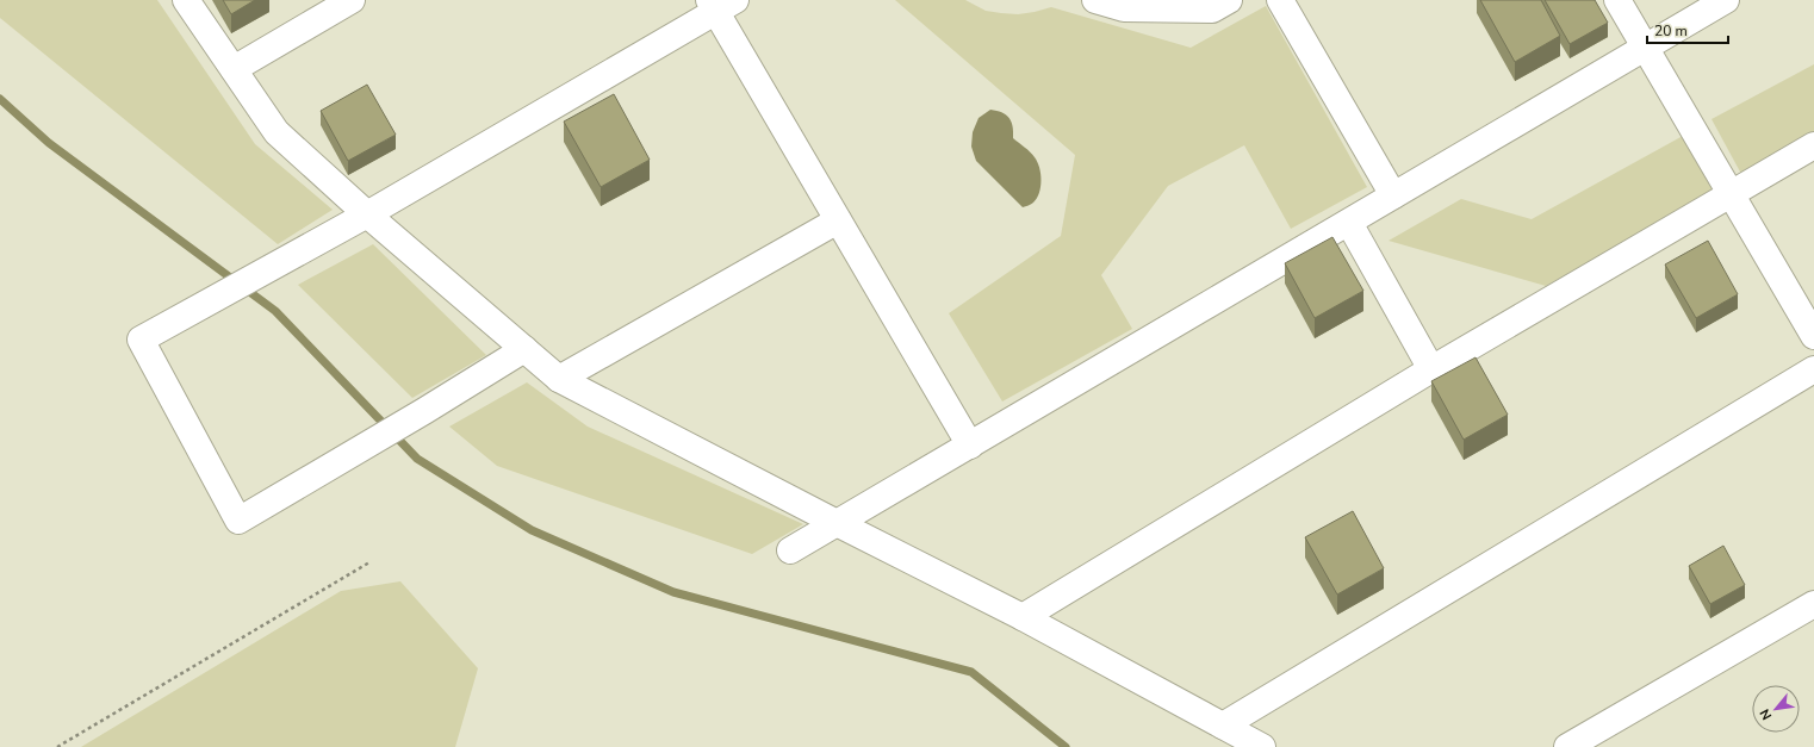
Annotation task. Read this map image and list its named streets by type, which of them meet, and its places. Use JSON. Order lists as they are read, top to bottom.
{
  "scale_bar": "20 m",
  "north": "bottom left"
}
